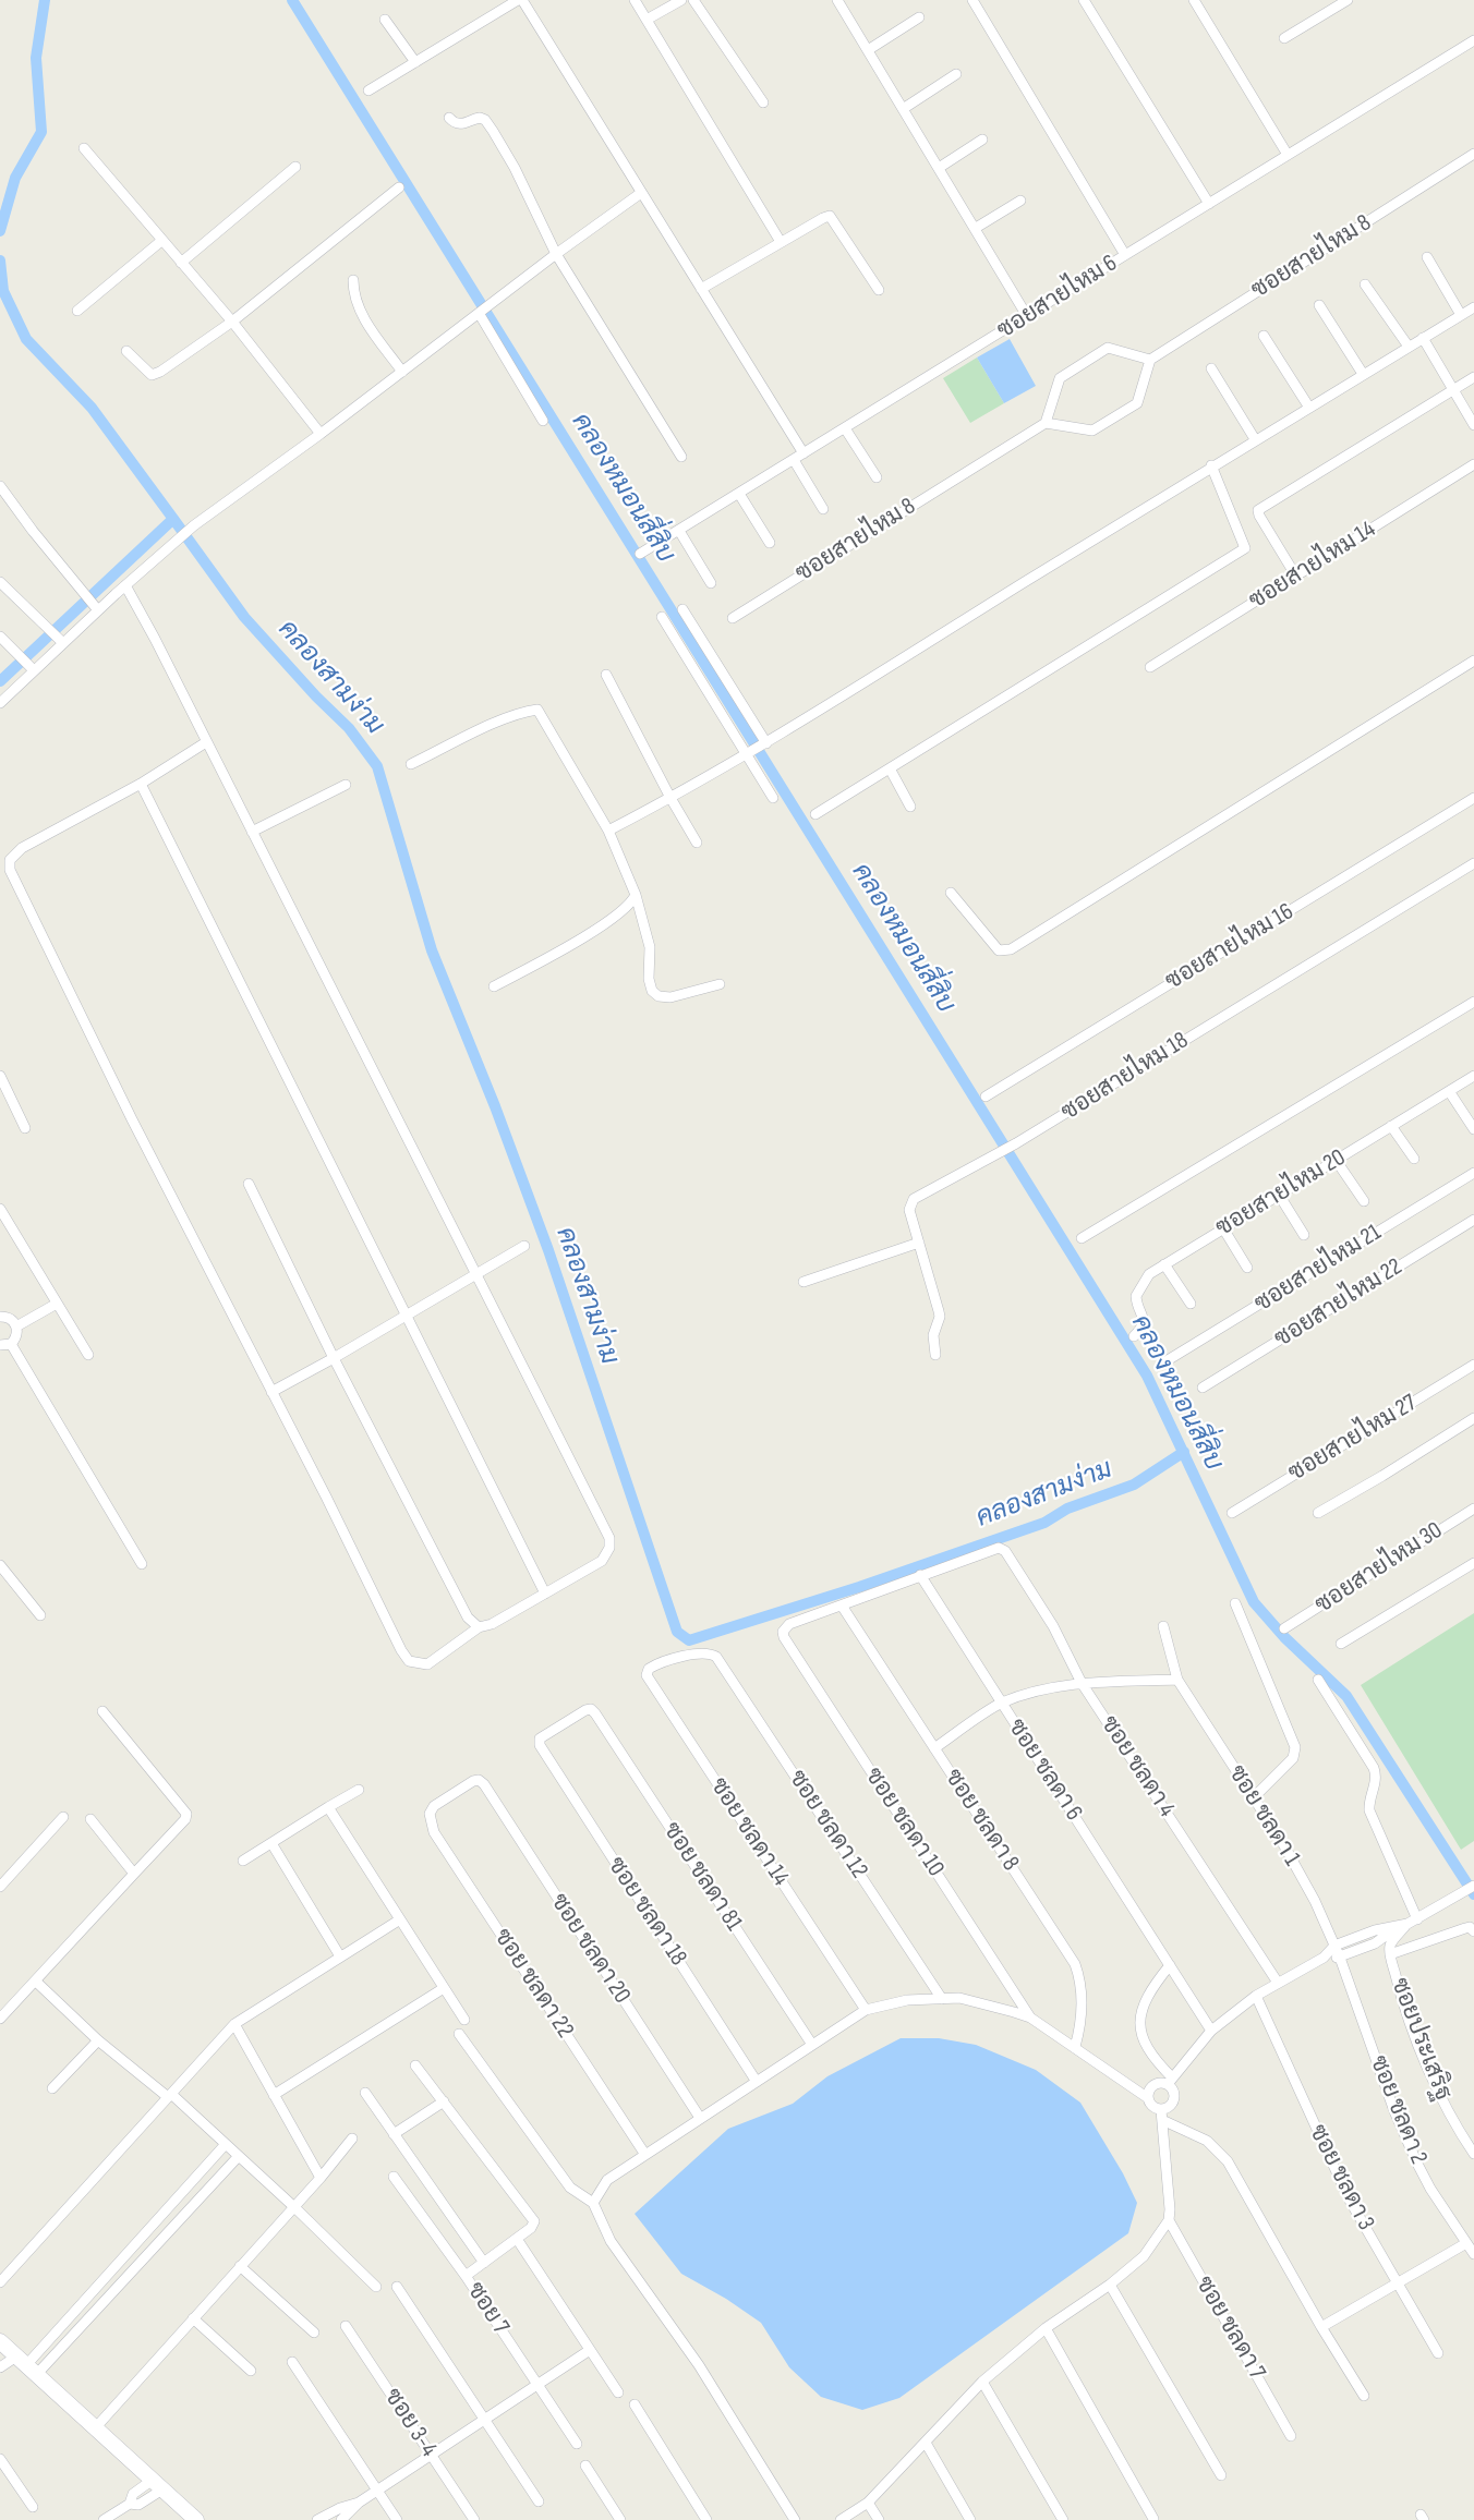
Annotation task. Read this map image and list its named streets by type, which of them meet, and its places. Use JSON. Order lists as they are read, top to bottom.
{
  "streets": {
    "street": [
      "ซอยสายไหม 8",
      "ซอยสายไหม 6",
      "ซอยสายไหม 14",
      "ซอยสายไหม 16",
      "ซอยสายไหม 18",
      "ซอยสายไหม 20",
      "ซอยสายไหม 21",
      "ซอยสายไหม 22",
      "ซอยสายไหม 27",
      "ซอยสายไหม 30",
      "ซอย ชลดา 4",
      "ซอย ชลดา 6",
      "ซอย ชลดา 1",
      "ซอย ชลดา 8",
      "ซอย ชลดา 10",
      "ซอย ชลดา 12",
      "ซอย ชลดา 14",
      "ซอย ชลดา 81",
      "ซอย ชลดา 18",
      "ซอย ชลดา 20",
      "ซอย ชลดา 22",
      "ซอยประเสริฐ",
      "ซอย ชลดา 2",
      "ซอย ชลดา 3",
      "ซอย 7",
      "ซอย ชลดา 7",
      "ซอย 3-4"
    ]
  },
  "crossings": [
    ["ซอย ชลดา 4", "ซอย ชลดา 6"],
    ["ซอย ชลดา 1", "ซอย ชลดา 2"],
    ["ซอย ชลดา 8", "ซอย ชลดา 10"],
    ["ซอย ชลดา 12", "ซอย ชลดา 14"],
    ["ซอย ชลดา 81", "ซอย ชลดา 18"],
    ["ซอย ชลดา 20", "ซอย ชลดา 22"]
  ],
  "water": ["คลองหมอนสี่สิบ", "คลองสามง่าม"]
}
